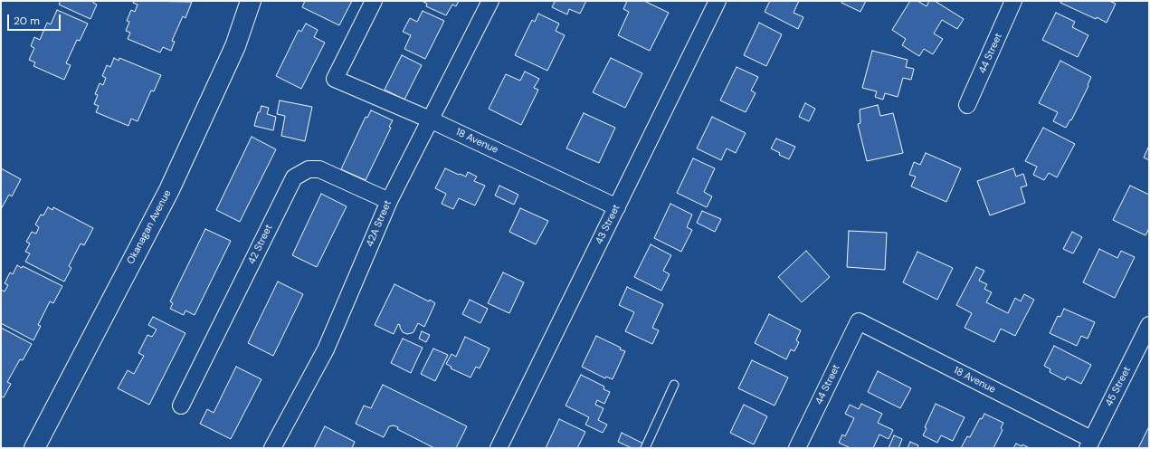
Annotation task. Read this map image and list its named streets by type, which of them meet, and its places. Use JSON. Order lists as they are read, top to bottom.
{
  "streets": {
    "street": [
      "44 Street",
      "18 Avenue",
      "42A Street",
      "43 Street",
      "Okanagan Avenue",
      "42 Street",
      "45 Street"
    ]
  },
  "crossings": [
    ["44 Street", "18 Avenue"],
    ["18 Avenue", "42A Street"],
    ["18 Avenue", "43 Street"],
    ["18 Avenue", "45 Street"],
    ["42A Street", "42 Street"]
  ],
  "scale_bar": "20 m"
}
